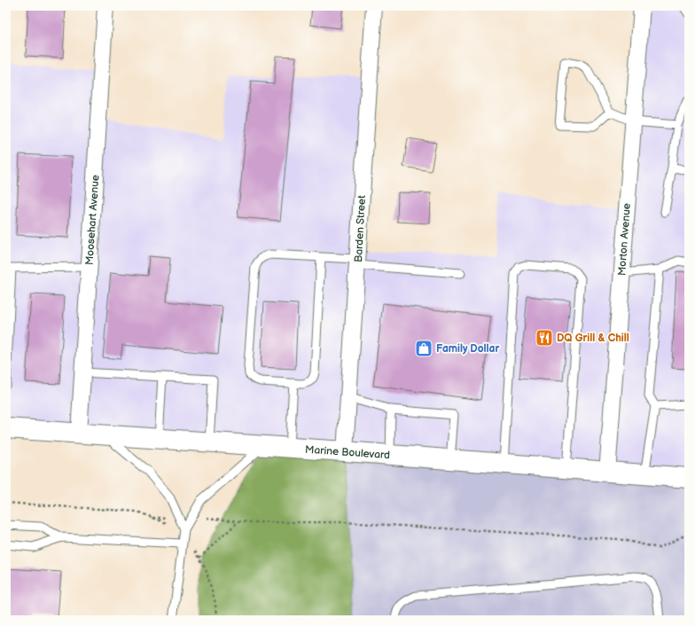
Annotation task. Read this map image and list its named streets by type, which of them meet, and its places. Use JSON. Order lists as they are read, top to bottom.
{
  "streets": {
    "main road": ["Marine Boulevard"],
    "street": ["Moosehart Avenue", "Barden Street", "Morton Avenue"]
  },
  "crossings": [
    ["Moosehart Avenue", "Marine Boulevard"],
    ["Barden Street", "Marine Boulevard"],
    ["Morton Avenue", "Marine Boulevard"]
  ],
  "places": {
    "restaurant": ["DQ Grill & Chill"],
    "shop": ["Family Dollar"]
  }
}
